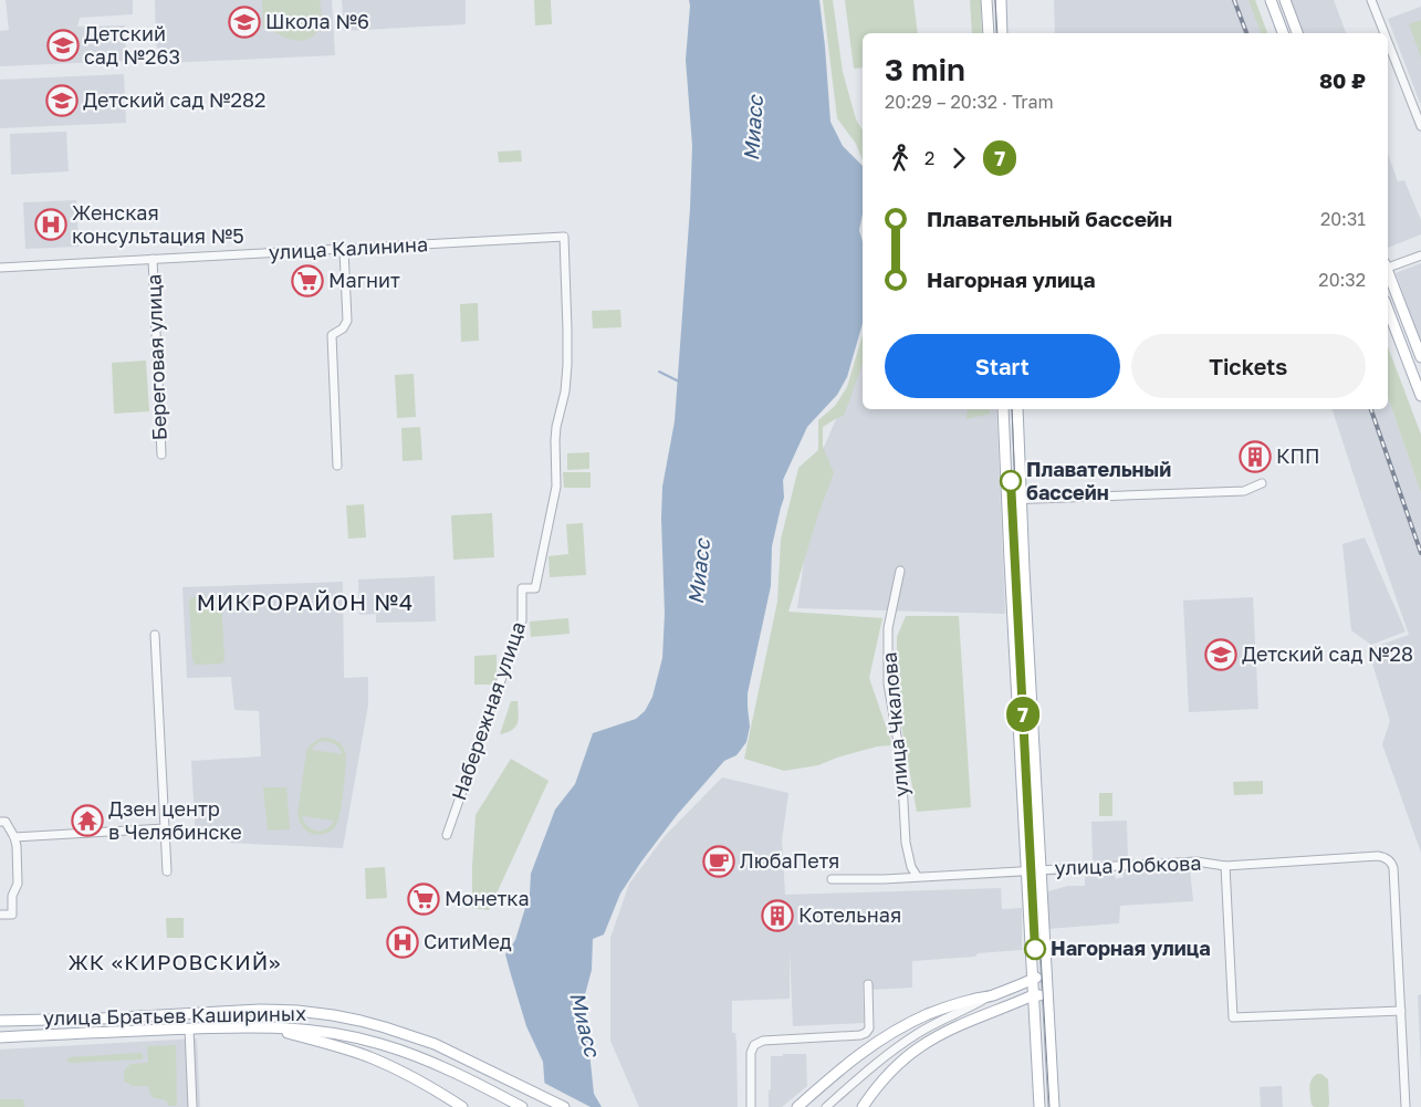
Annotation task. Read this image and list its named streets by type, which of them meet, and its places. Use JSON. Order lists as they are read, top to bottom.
{
  "streets": {
    "main road": ["улица Братьев Кашириных"],
    "street": [
      "улица Калинина",
      "Береговая улица",
      "Набережная улица",
      "улица Чкалова",
      "улица Лобкова"
    ]
  },
  "crossings": [
    ["улица Калинина", "Береговая улица"],
    ["улица Калинина", "Набережная улица"],
    ["улица Чкалова", "улица Лобкова"]
  ],
  "districts": ["МИКРОРАЙОН №4", "ЖК «КИРОВСКИЙ»"],
  "water": ["Миасс"],
  "places": {
    "school or university": [
      "Школа №6",
      "Детский сад №263",
      "Детский сад №282",
      "Детский сад №28"
    ],
    "hospital": ["Женская консультация №5", "СитиМед"],
    "supermarket": ["Магнит", "Монетка"],
    "building": ["КПП", "Котельная"],
    "other": ["Плавательный бассейн", "Нагорная улица"],
    "temple": ["Дзен центр в Челябинске"],
    "cafe": ["ЛюбаПетя"]
  },
  "lines": ["tram line 7"],
  "page": {
    "on_map": "7",
    "heading": ["3 min", "20:29 – 20:32 · Tram", "80 ₽"],
    "legs": ["2", "7"],
    "list": [
      {
        "name": "Плавательный бассейн",
        "value": "20:31"
      },
      {
        "name": "Нагорная улица",
        "value": "20:32"
      }
    ],
    "buttons": ["Start", "Tickets"]
  }
}
